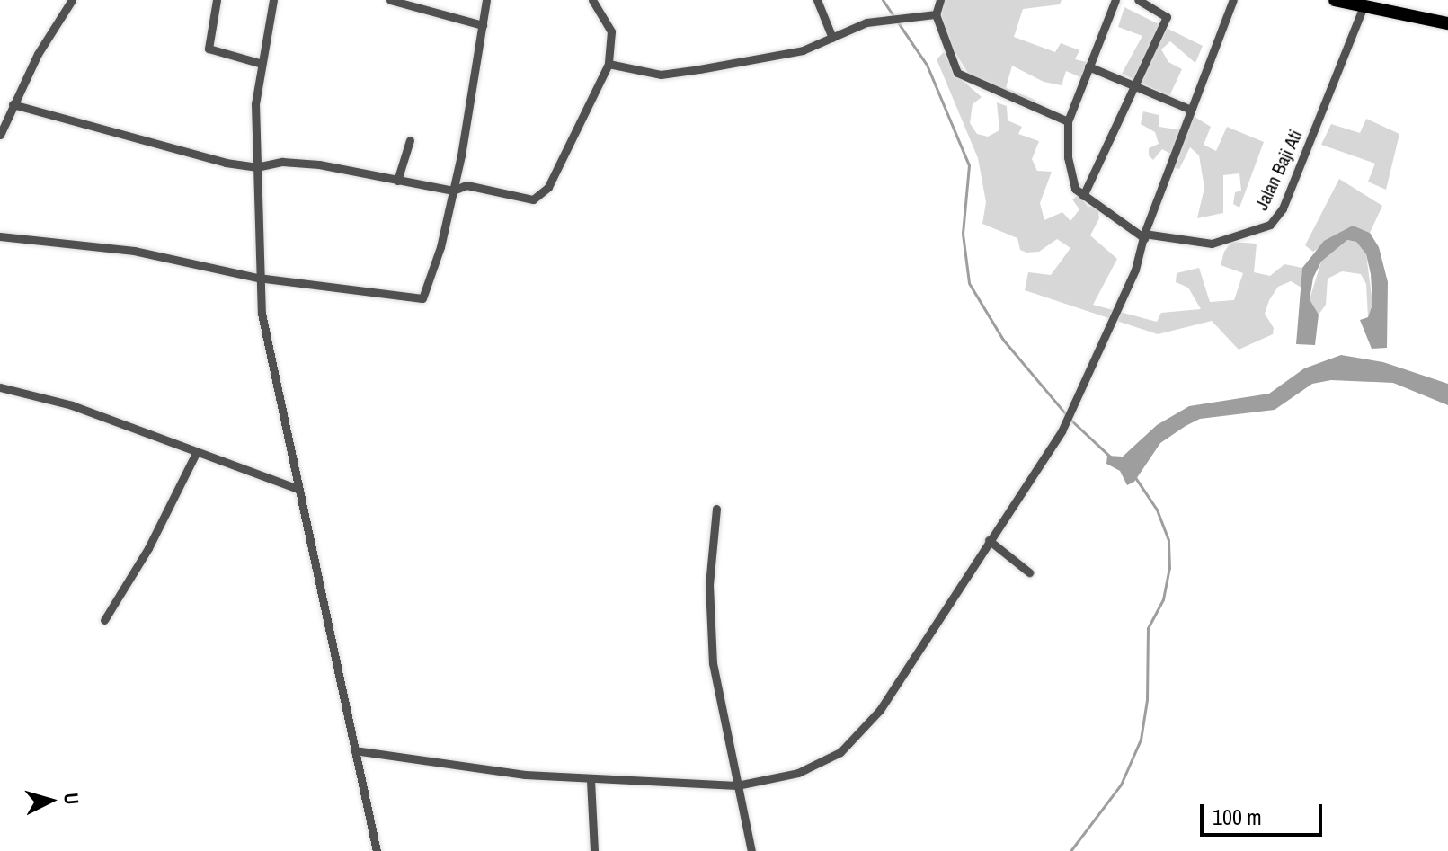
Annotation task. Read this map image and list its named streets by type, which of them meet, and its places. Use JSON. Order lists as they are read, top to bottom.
{
  "streets": {
    "street": ["Jalan Baji Ati"]
  },
  "scale_bar": "100 m",
  "north": "right"
}
